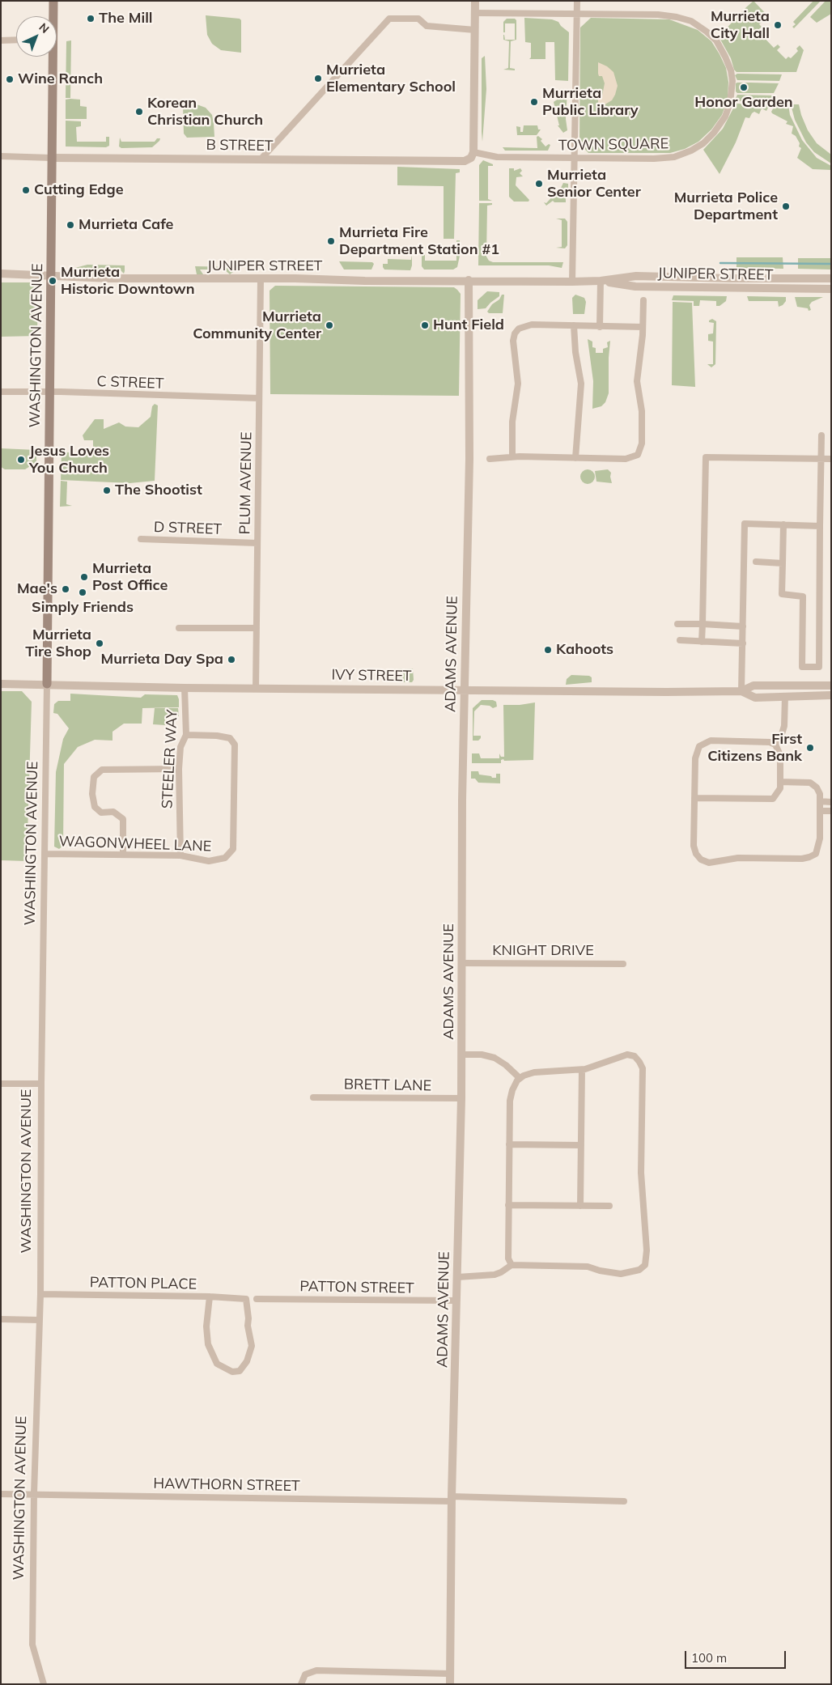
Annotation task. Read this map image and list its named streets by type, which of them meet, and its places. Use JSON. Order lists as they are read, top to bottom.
{
  "streets": {
    "main road": ["WASHINGTON AVENUE"],
    "street": [
      "TOWN SQUARE",
      "B STREET",
      "JUNIPER STREET",
      "C STREET",
      "PLUM AVENUE",
      "D STREET",
      "ADAMS AVENUE",
      "IVY STREET",
      "STEELER WAY",
      "WAGONWHEEL LANE",
      "KNIGHT DRIVE",
      "BRETT LANE",
      "PATTON PLACE",
      "PATTON STREET",
      "HAWTHORN STREET"
    ]
  },
  "crossings": [
    ["TOWN SQUARE", "B STREET"],
    ["B STREET", "WASHINGTON AVENUE"],
    ["JUNIPER STREET", "WASHINGTON AVENUE"],
    ["JUNIPER STREET", "PLUM AVENUE"],
    ["JUNIPER STREET", "ADAMS AVENUE"],
    ["WASHINGTON AVENUE", "C STREET"],
    ["WASHINGTON AVENUE", "IVY STREET"],
    ["WASHINGTON AVENUE", "WAGONWHEEL LANE"],
    ["WASHINGTON AVENUE", "PATTON PLACE"],
    ["WASHINGTON AVENUE", "HAWTHORN STREET"],
    ["C STREET", "PLUM AVENUE"],
    ["PLUM AVENUE", "D STREET"],
    ["PLUM AVENUE", "IVY STREET"],
    ["ADAMS AVENUE", "IVY STREET"],
    ["ADAMS AVENUE", "KNIGHT DRIVE"],
    ["ADAMS AVENUE", "BRETT LANE"],
    ["ADAMS AVENUE", "PATTON STREET"],
    ["ADAMS AVENUE", "HAWTHORN STREET"],
    ["IVY STREET", "STEELER WAY"],
    ["STEELER WAY", "WAGONWHEEL LANE"]
  ],
  "places": [
    "The Mill",
    "Murrieta City Hall",
    "Murrieta Elementary School",
    "Wine Ranch",
    "Honor Garden",
    "Murrieta Public Library",
    "Korean Christian Church",
    "Murrieta Senior Center",
    "Cutting Edge",
    "Murrieta Police Department",
    "Murrieta Cafe",
    "Murrieta Fire Department Station #1",
    "Murrieta Historic Downtown",
    "Murrieta Community Center",
    "Hunt Field",
    "Jesus Loves You Church",
    "The Shootist",
    "Murrieta Post Office",
    "Mae's",
    "Simply Friends",
    "Murrieta Tire Shop",
    "Kahoots",
    "Murrieta Day Spa",
    "First Citizens Bank"
  ],
  "scale_bar": "100 m",
  "north": "top right"
}
